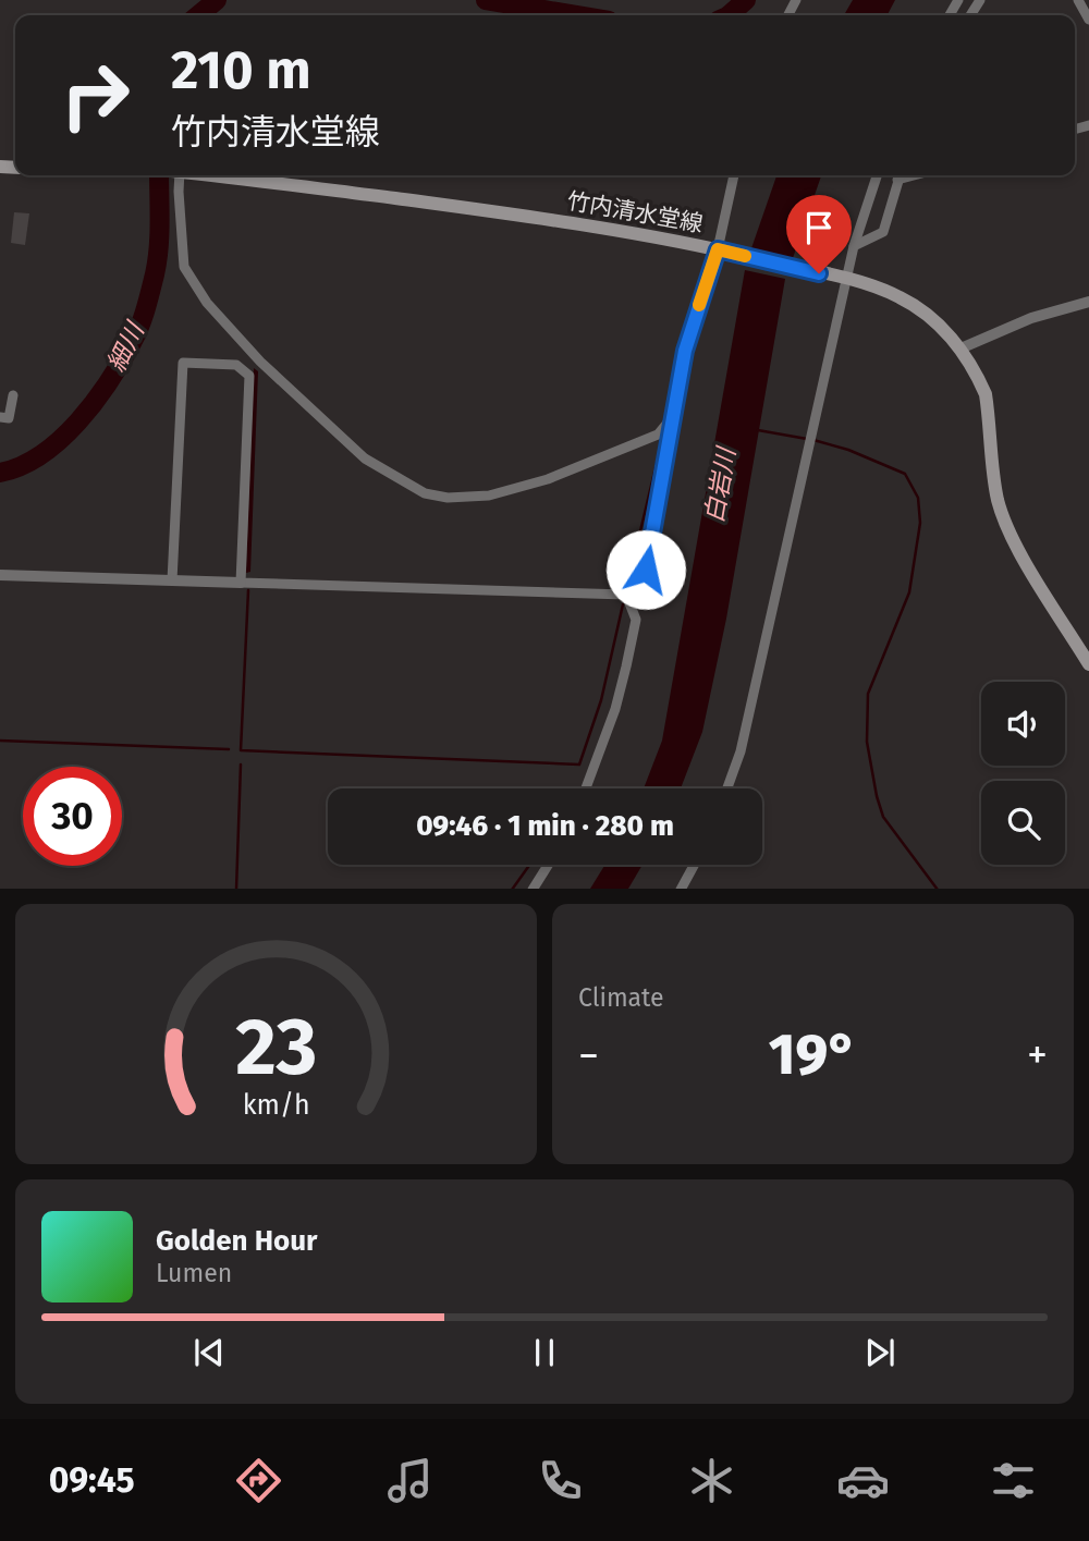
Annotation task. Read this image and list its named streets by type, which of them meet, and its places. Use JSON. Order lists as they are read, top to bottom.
{
  "streets": {
    "main road": ["竹内清水堂線"]
  },
  "water": ["細川", "白岩川"],
  "page": {
    "turn": ["210 m", "竹内清水堂線"],
    "limit": "30",
    "trip": "09:46 · 1 min · 280 m",
    "tile": "Climate",
    "heat": ["−", "19°", "+"],
    "song": ["Golden Hour", "Lumen"],
    "tabs": "09:45",
    "gauge": ["23", "km/h"]
  }
}
